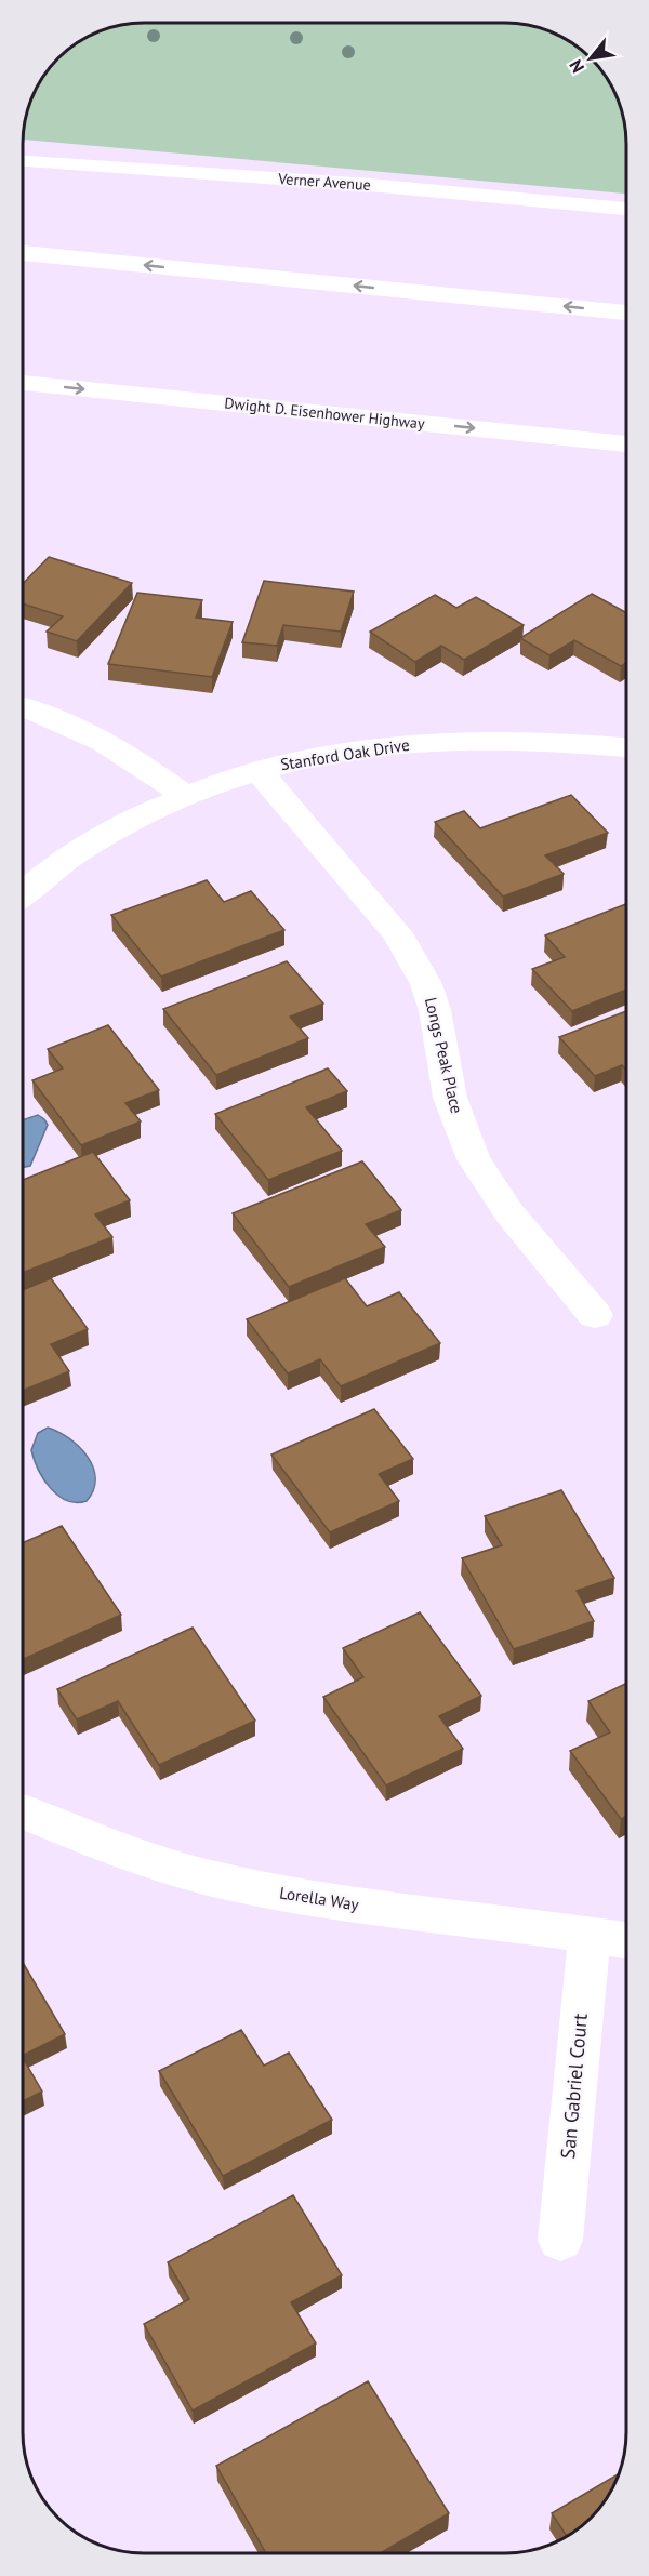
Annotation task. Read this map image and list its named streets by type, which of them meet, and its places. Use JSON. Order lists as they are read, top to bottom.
{
  "streets": {
    "main road": [
      "Dwight D. Eisenhower Highway",
      "Stanford Oak Drive",
      "Longs Peak Place",
      "Lorella Way",
      "San Gabriel Court"
    ],
    "lane": ["Verner Avenue"]
  },
  "crossings": [
    ["Stanford Oak Drive", "Longs Peak Place"],
    ["Lorella Way", "San Gabriel Court"]
  ],
  "north": "bottom left"
}
